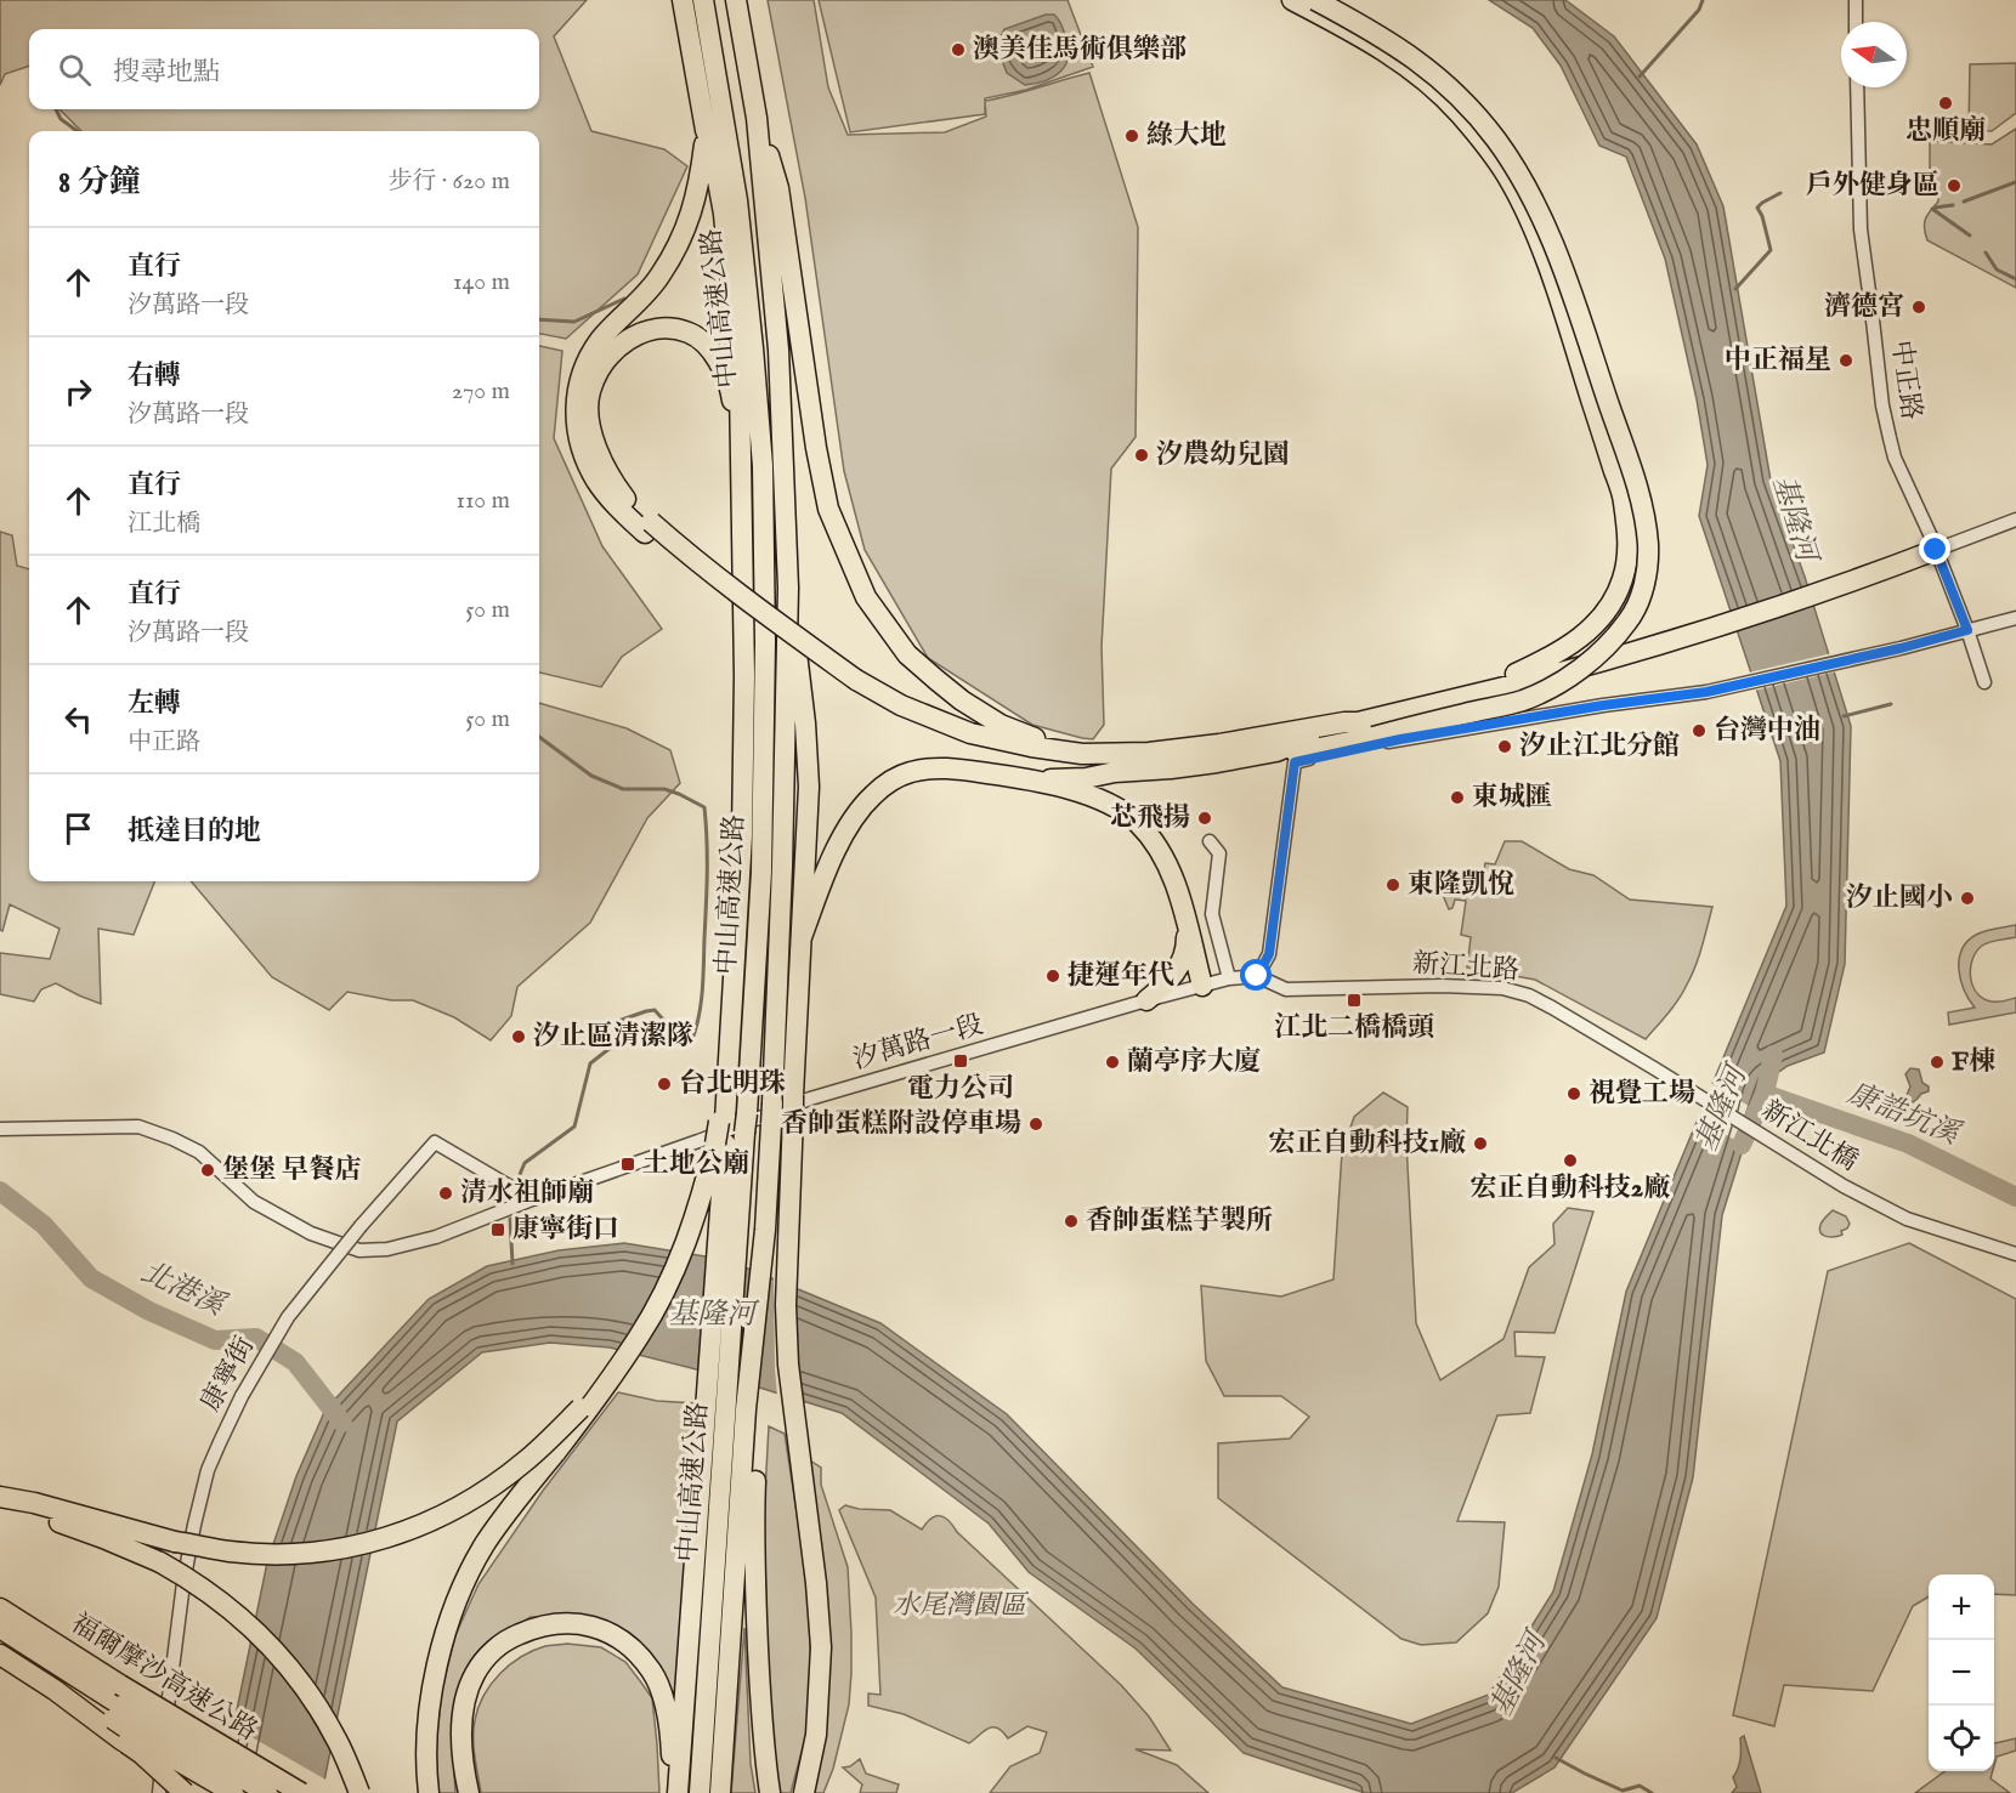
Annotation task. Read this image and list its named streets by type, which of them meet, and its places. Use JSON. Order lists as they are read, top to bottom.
{
  "streets": {
    "highway": ["中山高速公路", "福爾摩沙高速公路"],
    "street": [
      "中正路",
      "新江北路",
      "汐萬路一段",
      "新江北橋",
      "康寧街"
    ]
  },
  "crossings": [
    ["新江北路", "汐萬路一段"],
    ["新江北路", "新江北橋"],
    ["汐萬路一段", "康寧街"]
  ],
  "water": ["基隆河", "康誥坑溪", "北港溪"],
  "parks": ["水尾灣園區"],
  "places": {
    "other": [
      "澳美佳馬術俱樂部",
      "忠順廟",
      "綠大地",
      "戶外健身區",
      "濟德宮",
      "中正福星",
      "汐農幼兒園",
      "台灣中油",
      "汐止江北分館",
      "東城匯",
      "芯飛揚",
      "東隆凱悅",
      "汐止國小",
      "捷運年代",
      "汐止區清潔隊",
      "蘭亭序大廈",
      "F棟",
      "台北明珠",
      "視覺工場",
      "香帥蛋糕附設停車場",
      "宏正自動科技1廠",
      "宏正自動科技2廠",
      "堡堡 早餐店",
      "清水祖師廟",
      "香帥蛋糕芋製所"
    ],
    "transit": [
      "江北二橋橋頭",
      "電力公司",
      "土地公廟",
      "康寧街口"
    ]
  },
  "north": "left",
  "page": {
    "search": "搜尋地點",
    "heading": ["8 分鐘", "步行 · 620 m"],
    "list": [
      ["直行", "汐萬路一段", "140 m"],
      ["右轉", "汐萬路一段", "270 m"],
      ["直行", "江北橋", "110 m"],
      ["直行", "汐萬路一段", "50 m"],
      ["左轉", "中正路", "50 m"],
      "抵達目的地"
    ],
    "map_buttons": ["+", "−"]
  }
}
